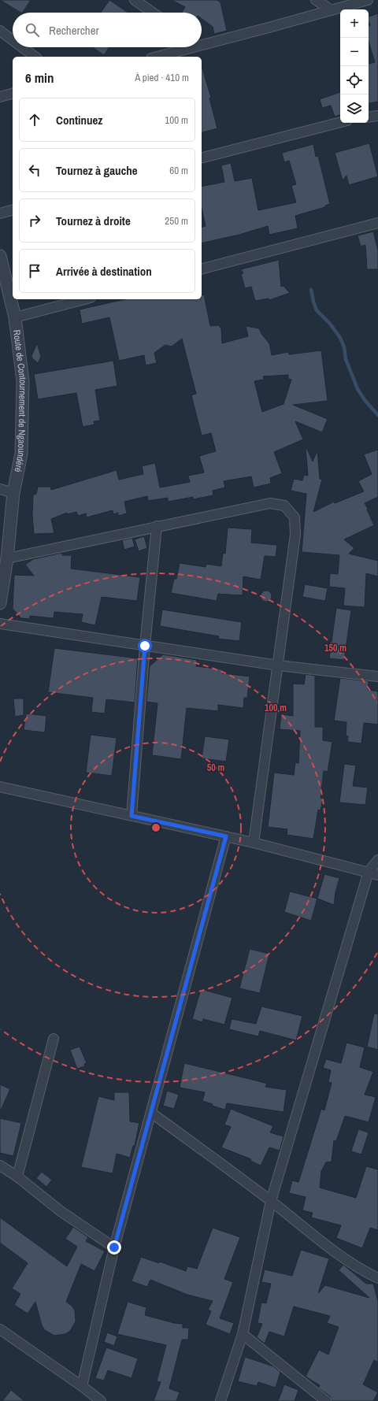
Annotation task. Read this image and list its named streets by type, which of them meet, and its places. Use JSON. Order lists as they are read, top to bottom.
{
  "streets": {
    "street": ["Route de Contournement de Ngaoundéré"]
  },
  "page": {
    "map_buttons": ["+", "−"],
    "search": "Rechercher",
    "heading": ["6 min", "À pied · 410 m"],
    "list": [
      ["Continuez", "100 m"],
      ["Tournez à gauche", "60 m"],
      ["Tournez à droite", "250 m"],
      "Arrivée à destination"
    ]
  },
  "rings": ["150 m", "100 m", "50 m"]
}
